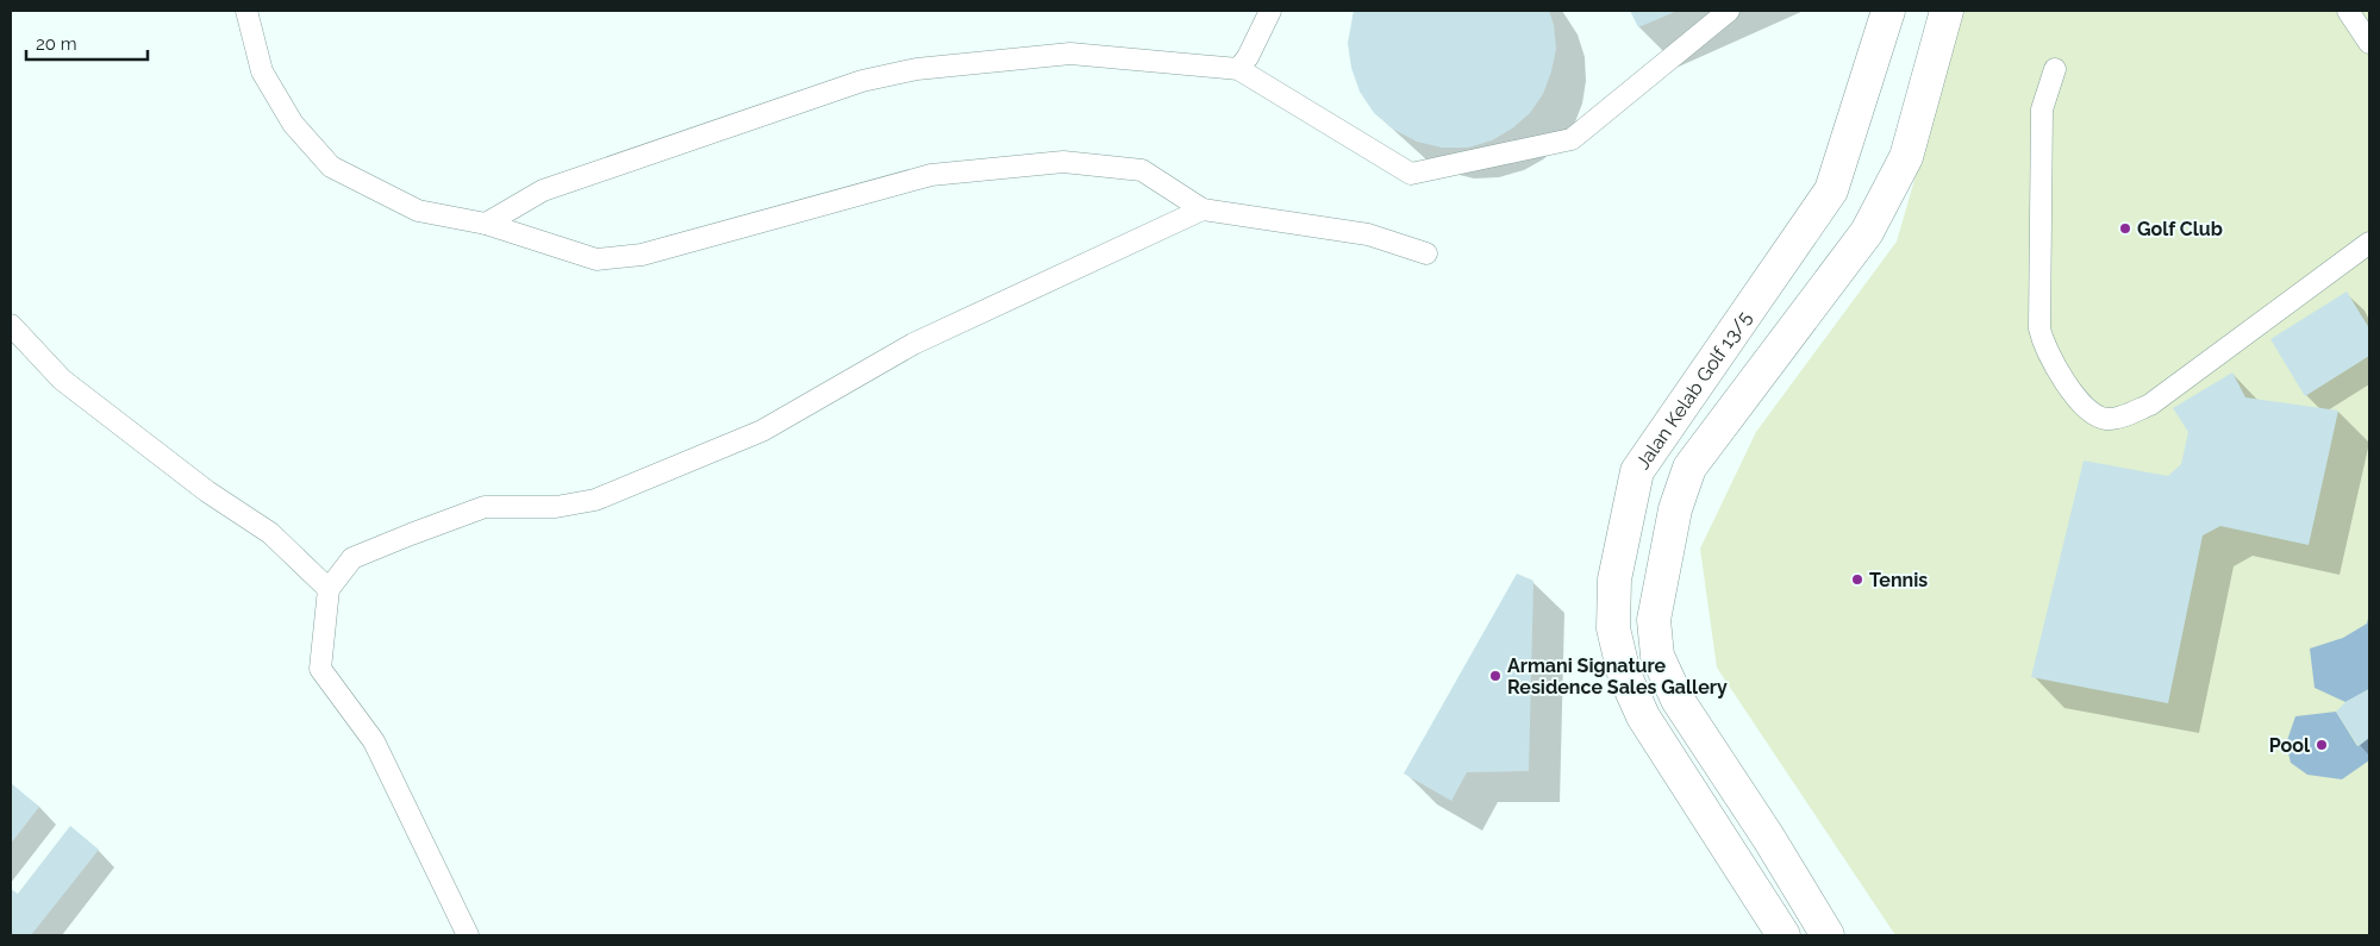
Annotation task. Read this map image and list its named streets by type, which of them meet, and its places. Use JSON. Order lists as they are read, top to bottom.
{
  "streets": {
    "street": ["Jalan Kelab Golf 13/5"]
  },
  "places": [
    "Golf Club",
    "Tennis",
    "Armani Signature Residence Sales Gallery",
    "Pool"
  ],
  "scale_bar": "20 m"
}
